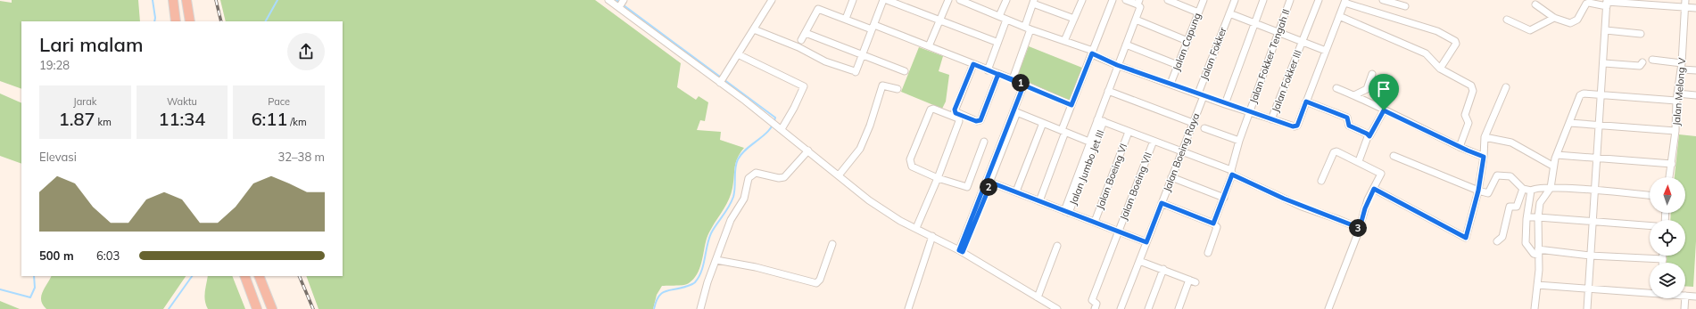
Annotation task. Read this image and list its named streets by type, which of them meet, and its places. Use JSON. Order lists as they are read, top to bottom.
{
  "streets": {
    "street": [
      "Jalan Capung",
      "Jalan Fokker",
      "Jalan Fokker Tengah II",
      "Jalan Fokker III",
      "Jalan Melong V",
      "Jalan Boeing Raya",
      "Jalan Jumbo Jet III",
      "Jalan Boeing VI",
      "Jalan Boeing VII"
    ]
  },
  "crossings": [
    ["Jalan Fokker", "Jalan Boeing Raya"]
  ],
  "north": "top",
  "page": {
    "heading": ["Lari malam", "19:28"],
    "pins": ["1", "2", "3"],
    "stats": [
      ["Jarak", "1.87 km"],
      ["Waktu", "11:34"],
      ["Pace", "6:11 /km"]
    ],
    "chart": ["Elevasi", "32–38 m"],
    "list": [
      {
        "name": "500 m",
        "note": "6:03"
      }
    ]
  }
}
